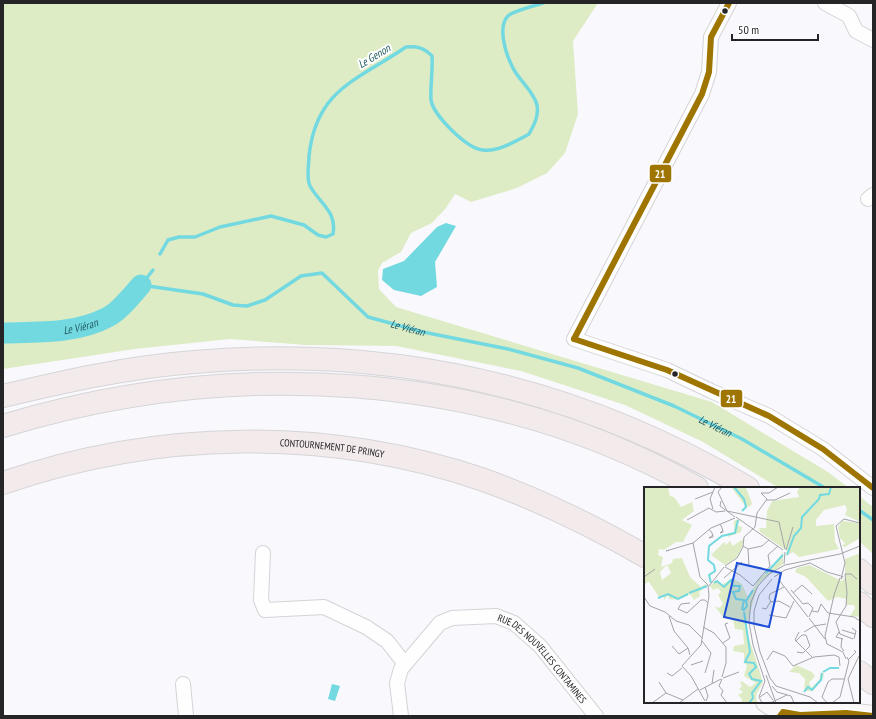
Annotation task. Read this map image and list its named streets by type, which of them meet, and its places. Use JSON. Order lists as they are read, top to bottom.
{
  "streets": {
    "highway": ["CONTOURNEMENT DE PRINGY"],
    "street": ["RUE DES NOUVELLES CONTAMINES"]
  },
  "water": ["Le Genon", "Le Viéran"],
  "lines": ["transit line 21"],
  "scale_bar": "50 m"
}
